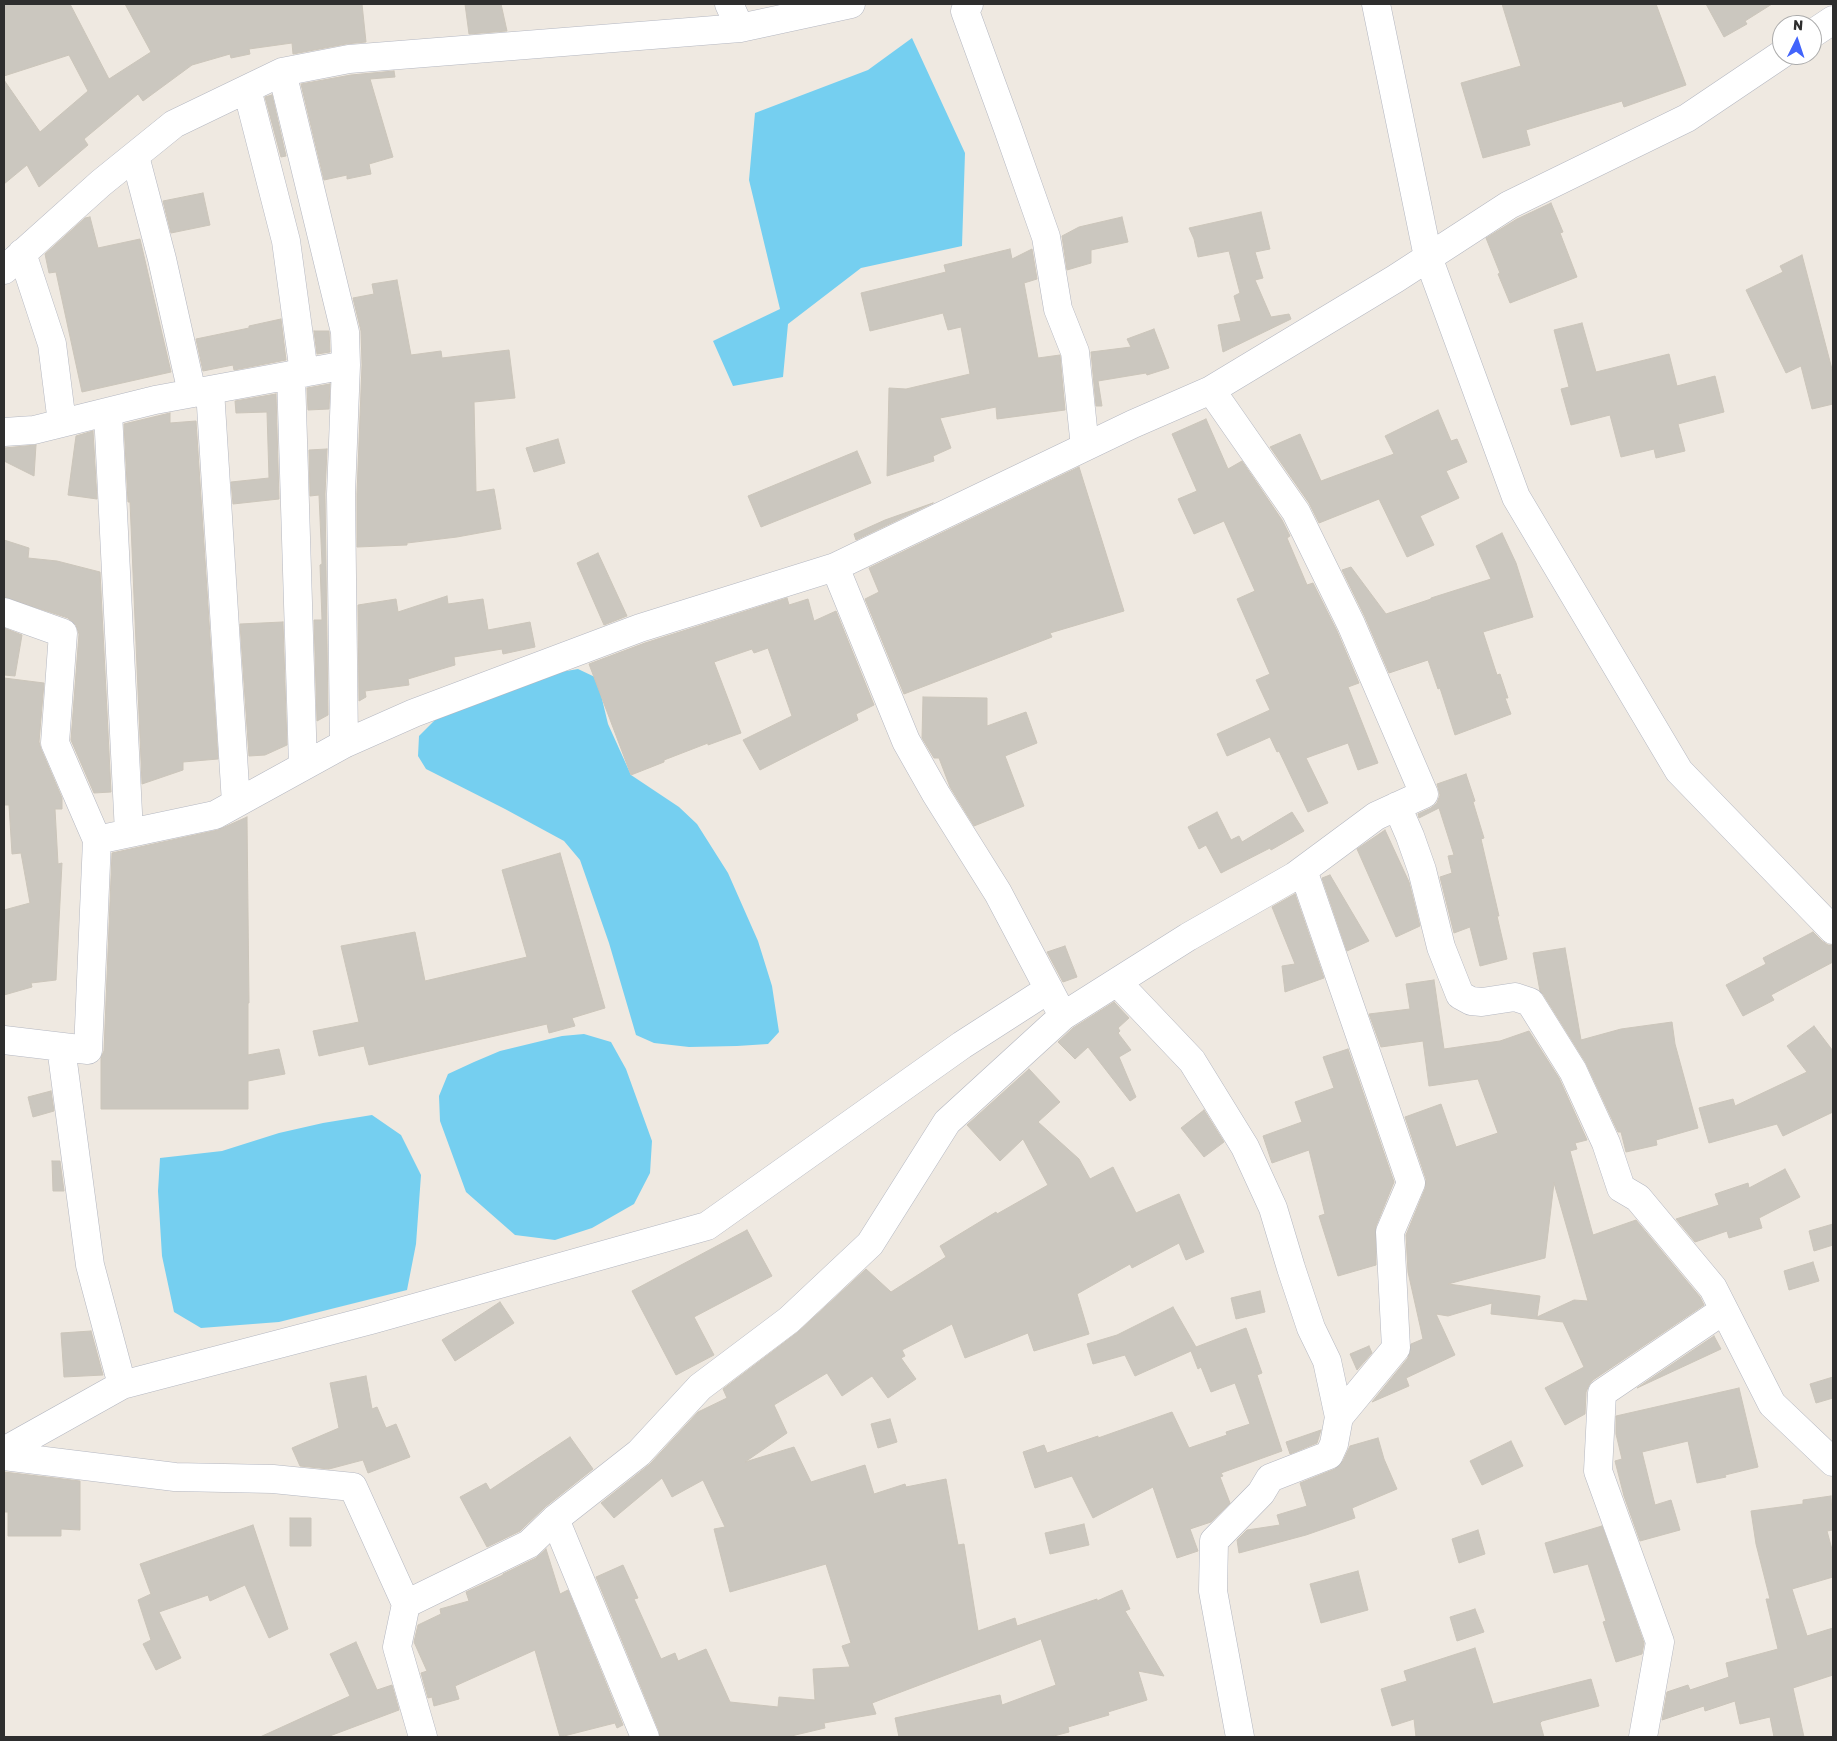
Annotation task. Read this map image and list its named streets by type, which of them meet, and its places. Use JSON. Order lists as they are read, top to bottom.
{
  "north": "top"
}
